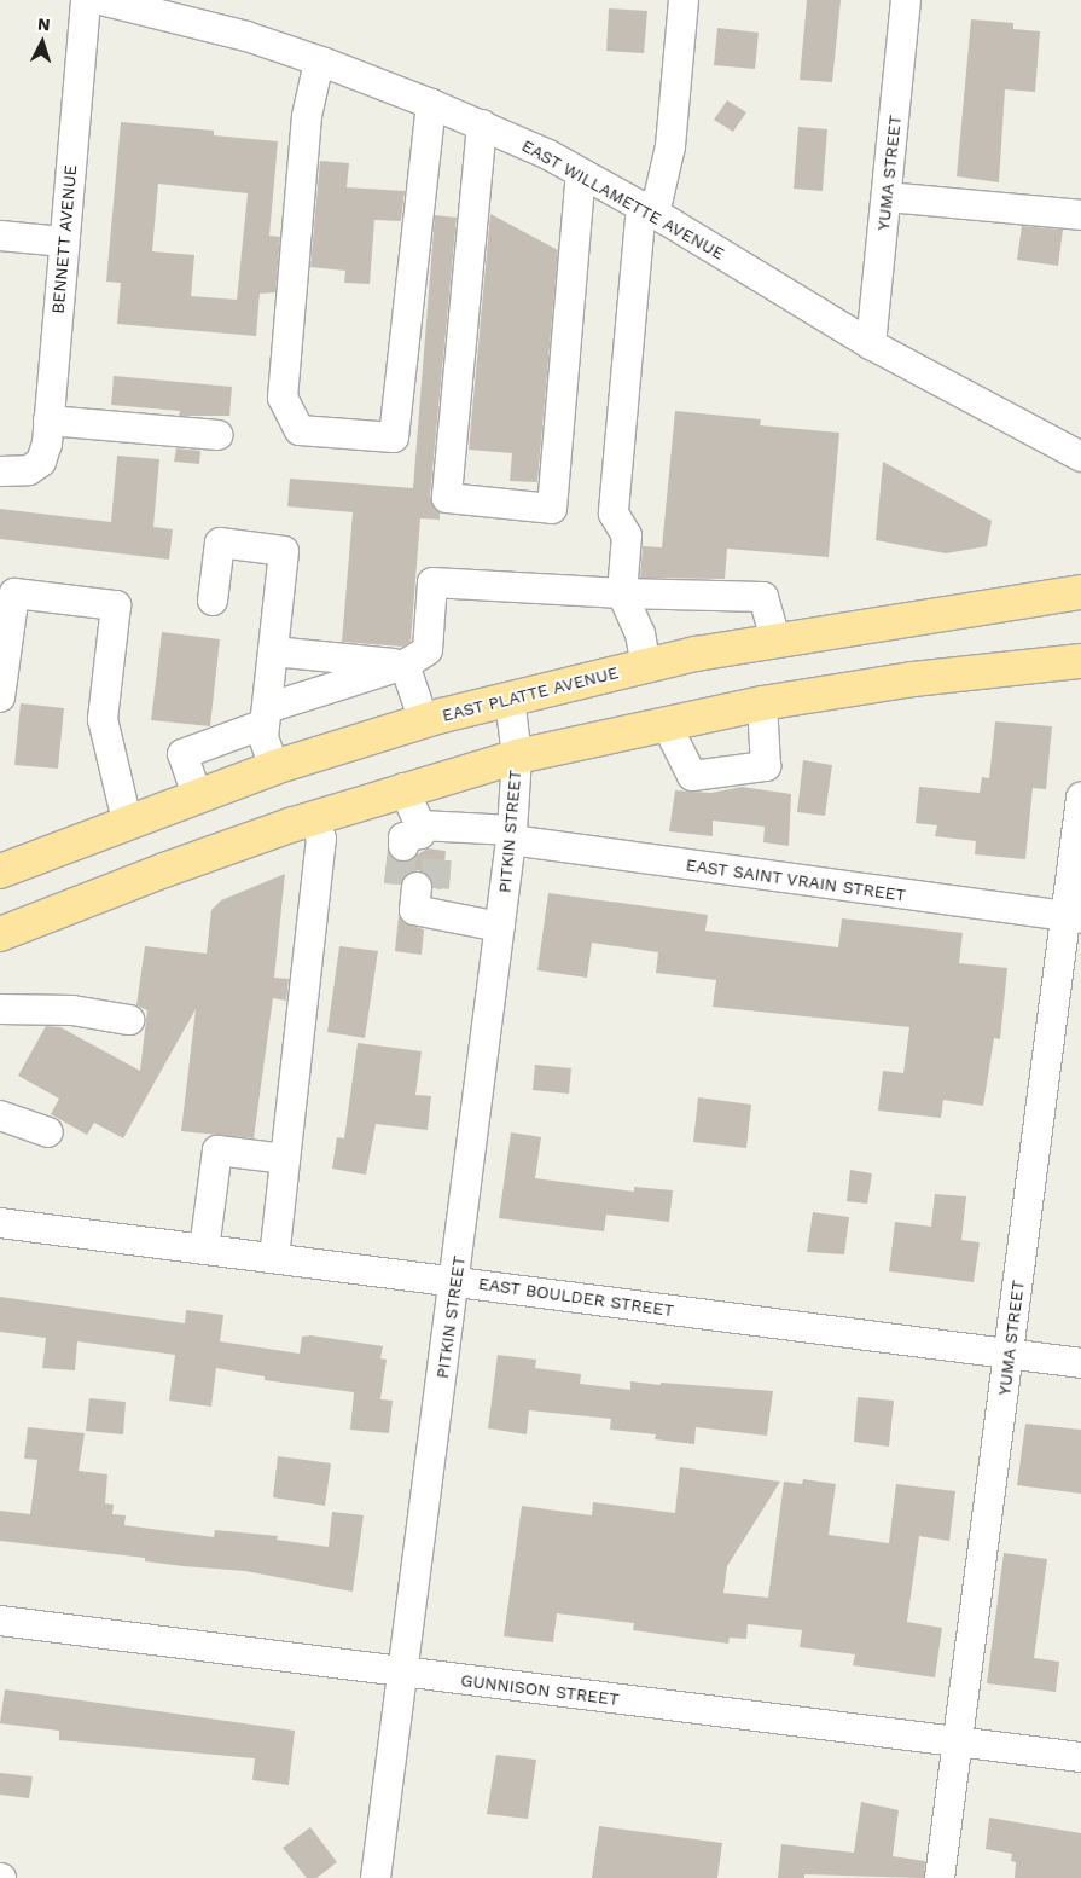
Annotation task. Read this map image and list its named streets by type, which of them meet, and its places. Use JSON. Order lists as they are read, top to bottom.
{
  "streets": {
    "main road": ["EAST PLATTE AVENUE"],
    "street": [
      "YUMA STREET",
      "EAST WILLAMETTE AVENUE",
      "BENNETT AVENUE",
      "PITKIN STREET",
      "EAST SAINT VRAIN STREET",
      "EAST BOULDER STREET",
      "GUNNISON STREET"
    ]
  },
  "crossings": [
    ["YUMA STREET", "EAST WILLAMETTE AVENUE"],
    ["YUMA STREET", "EAST SAINT VRAIN STREET"],
    ["YUMA STREET", "EAST BOULDER STREET"],
    ["YUMA STREET", "GUNNISON STREET"],
    ["EAST PLATTE AVENUE", "PITKIN STREET"],
    ["PITKIN STREET", "EAST SAINT VRAIN STREET"],
    ["PITKIN STREET", "EAST BOULDER STREET"],
    ["PITKIN STREET", "GUNNISON STREET"]
  ],
  "north": "top"
}
